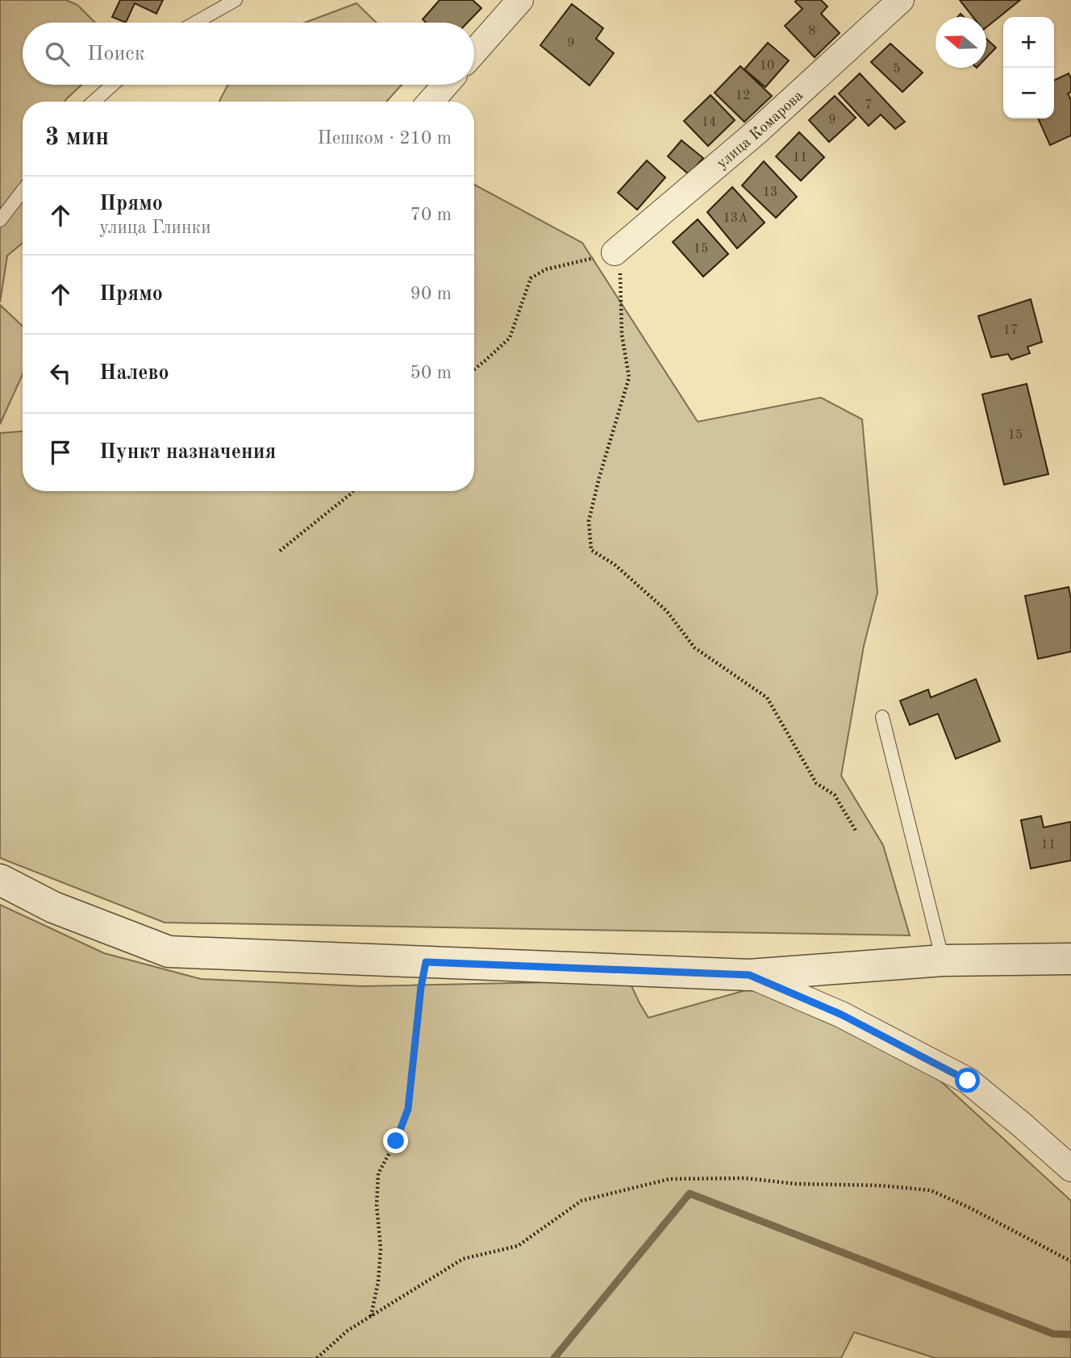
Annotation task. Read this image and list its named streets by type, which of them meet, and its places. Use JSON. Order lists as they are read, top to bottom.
{
  "streets": {
    "street": ["улица Комарова"]
  },
  "house_numbers": [
    "8",
    "9",
    "10",
    "5",
    "12",
    "7",
    "9",
    "14",
    "11",
    "13",
    "13А",
    "15",
    "17",
    "15",
    "11"
  ],
  "north": "left",
  "page": {
    "map_buttons": ["+", "−"],
    "search": "Поиск",
    "heading": ["3 мин", "Пешком · 210 m"],
    "list": [
      ["Прямо", "улица Глинки", "70 m"],
      ["Прямо", "90 m"],
      ["Налево", "50 m"],
      "Пункт назначения"
    ]
  }
}
